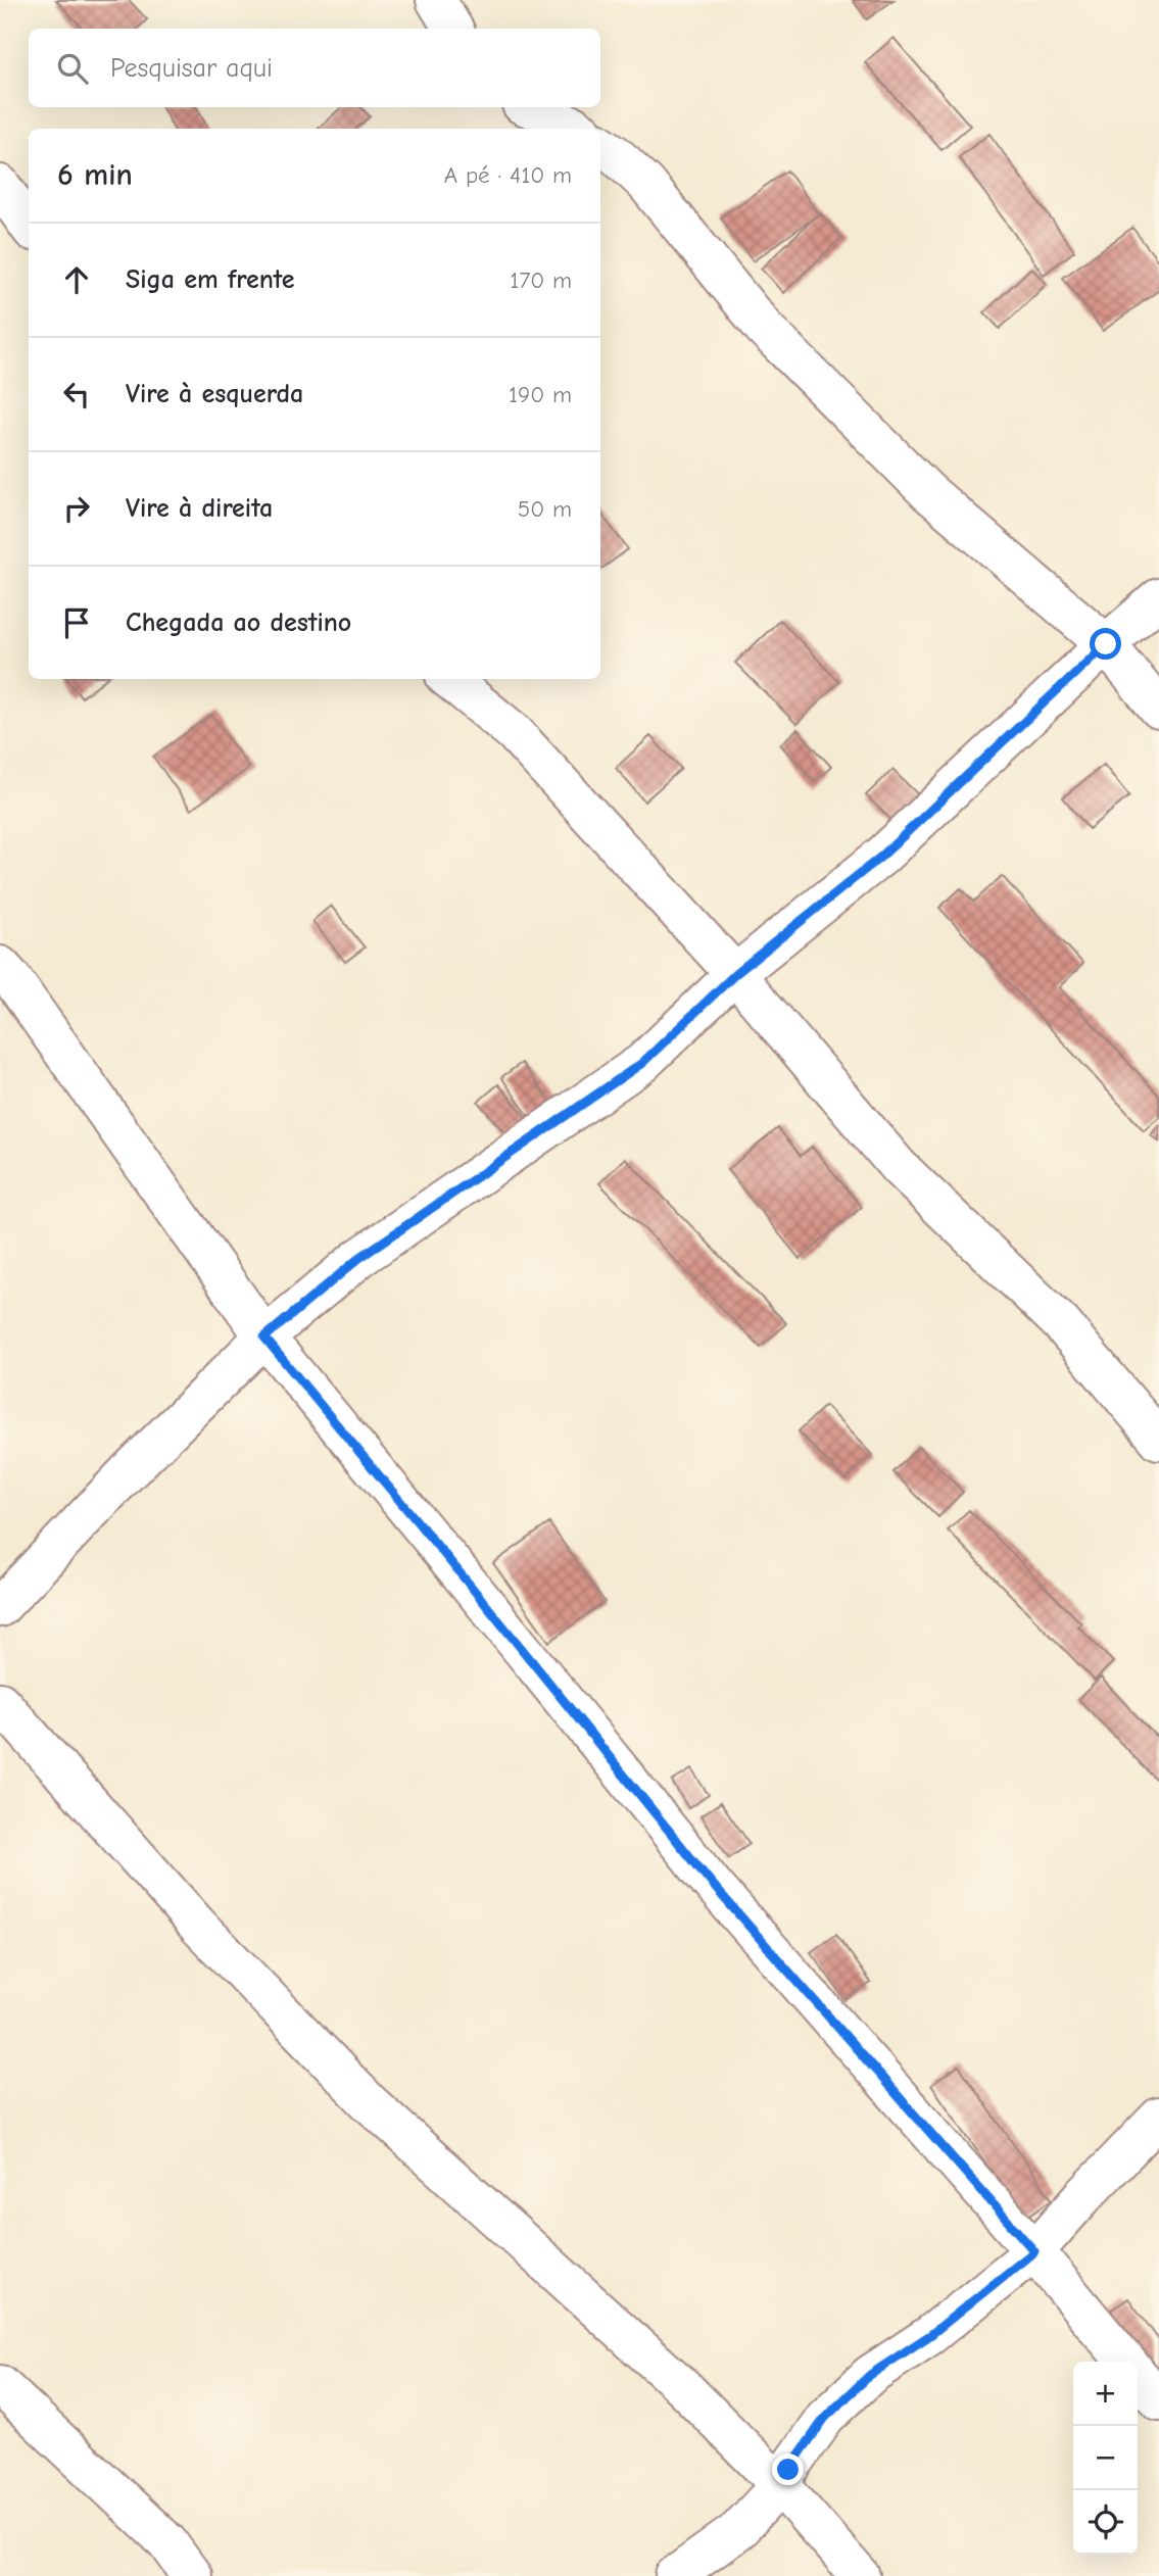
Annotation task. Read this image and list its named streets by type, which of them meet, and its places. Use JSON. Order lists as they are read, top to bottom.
{
  "page": {
    "search": "Pesquisar aqui",
    "heading": ["6 min", "A pé · 410 m"],
    "list": [
      ["Siga em frente", "170 m"],
      ["Vire à esquerda", "190 m"],
      ["Vire à direita", "50 m"],
      "Chegada ao destino"
    ],
    "map_buttons": ["+", "−"]
  }
}
